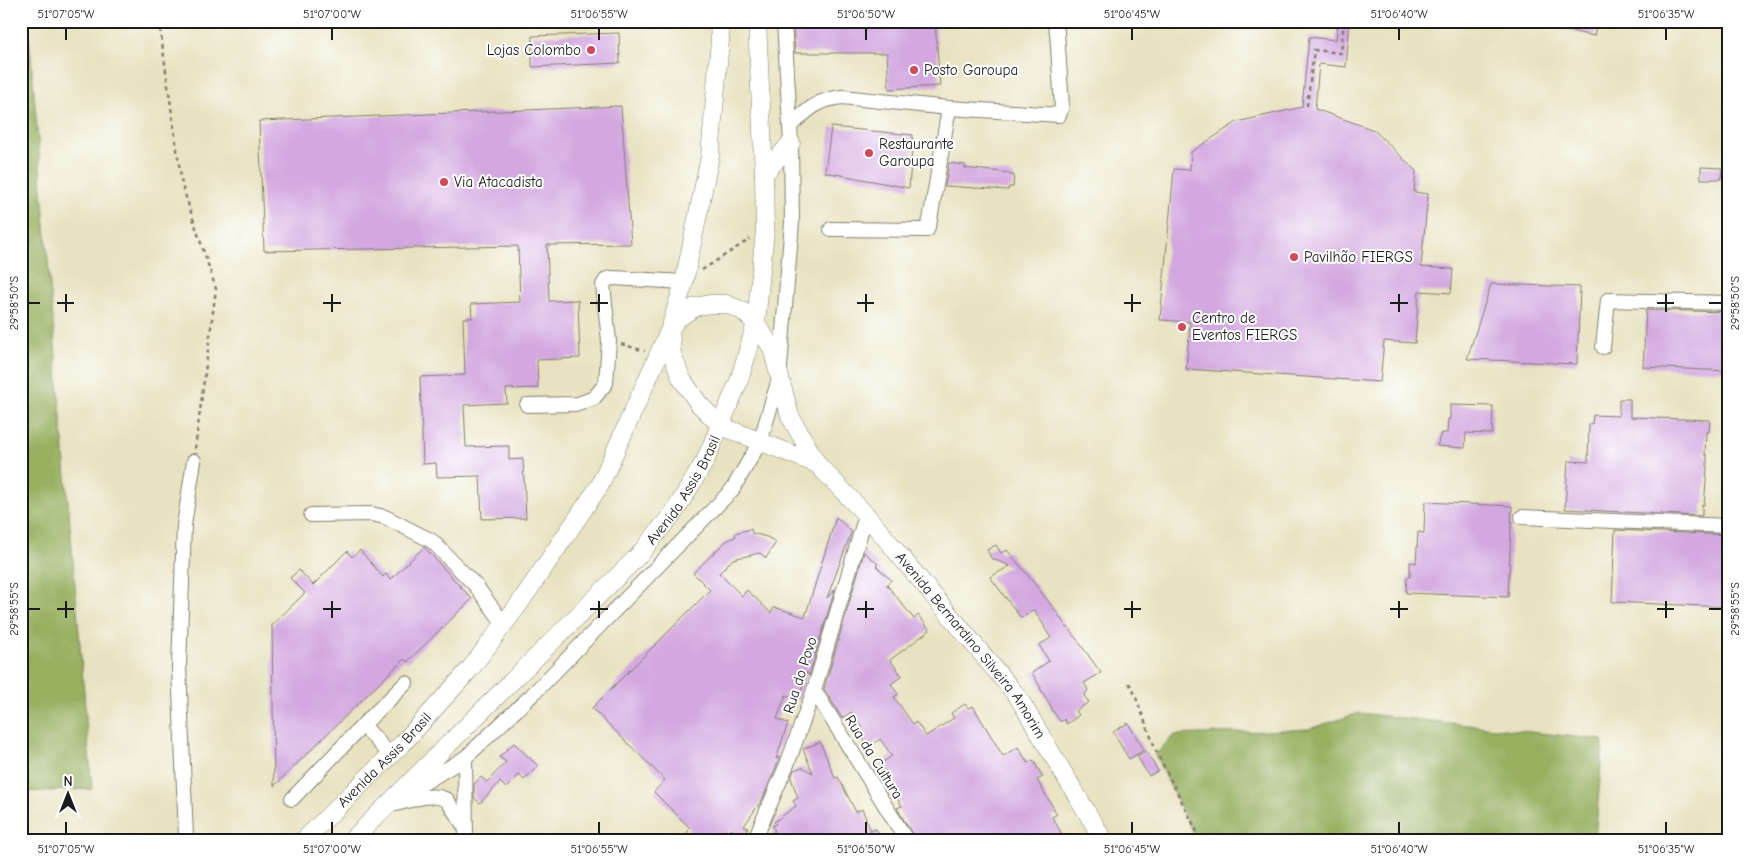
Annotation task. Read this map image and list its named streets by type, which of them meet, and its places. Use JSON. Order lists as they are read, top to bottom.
{
  "streets": {
    "main road": ["Avenida Assis Brasil", "Avenida Bernardino Silveira Amorim"],
    "street": ["Rua do Povo", "Rua da Cultura"]
  },
  "crossings": [
    ["Avenida Assis Brasil", "Avenida Bernardino Silveira Amorim"],
    ["Avenida Bernardino Silveira Amorim", "Rua do Povo"],
    ["Rua do Povo", "Rua da Cultura"]
  ],
  "places": [
    "Lojas Colombo",
    "Posto Garoupa",
    "Restaurante Garoupa",
    "Via Atacadista",
    "Pavilhão FIERGS",
    "Centro de Eventos FIERGS"
  ],
  "north": "top",
  "coordinates": [
    "51°07'05\"W",
    "51°07'00\"W",
    "51°06'55\"W",
    "51°06'50\"W",
    "51°06'45\"W",
    "51°06'40\"W",
    "51°06'35\"W",
    "29°58'50\"S",
    "29°58'55\"S"
  ]
}
